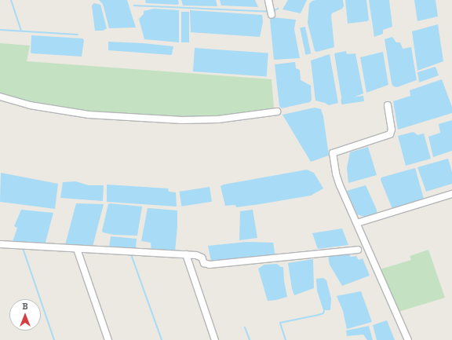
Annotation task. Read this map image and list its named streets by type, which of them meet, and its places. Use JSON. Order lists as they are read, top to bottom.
{
  "north": "top"
}
